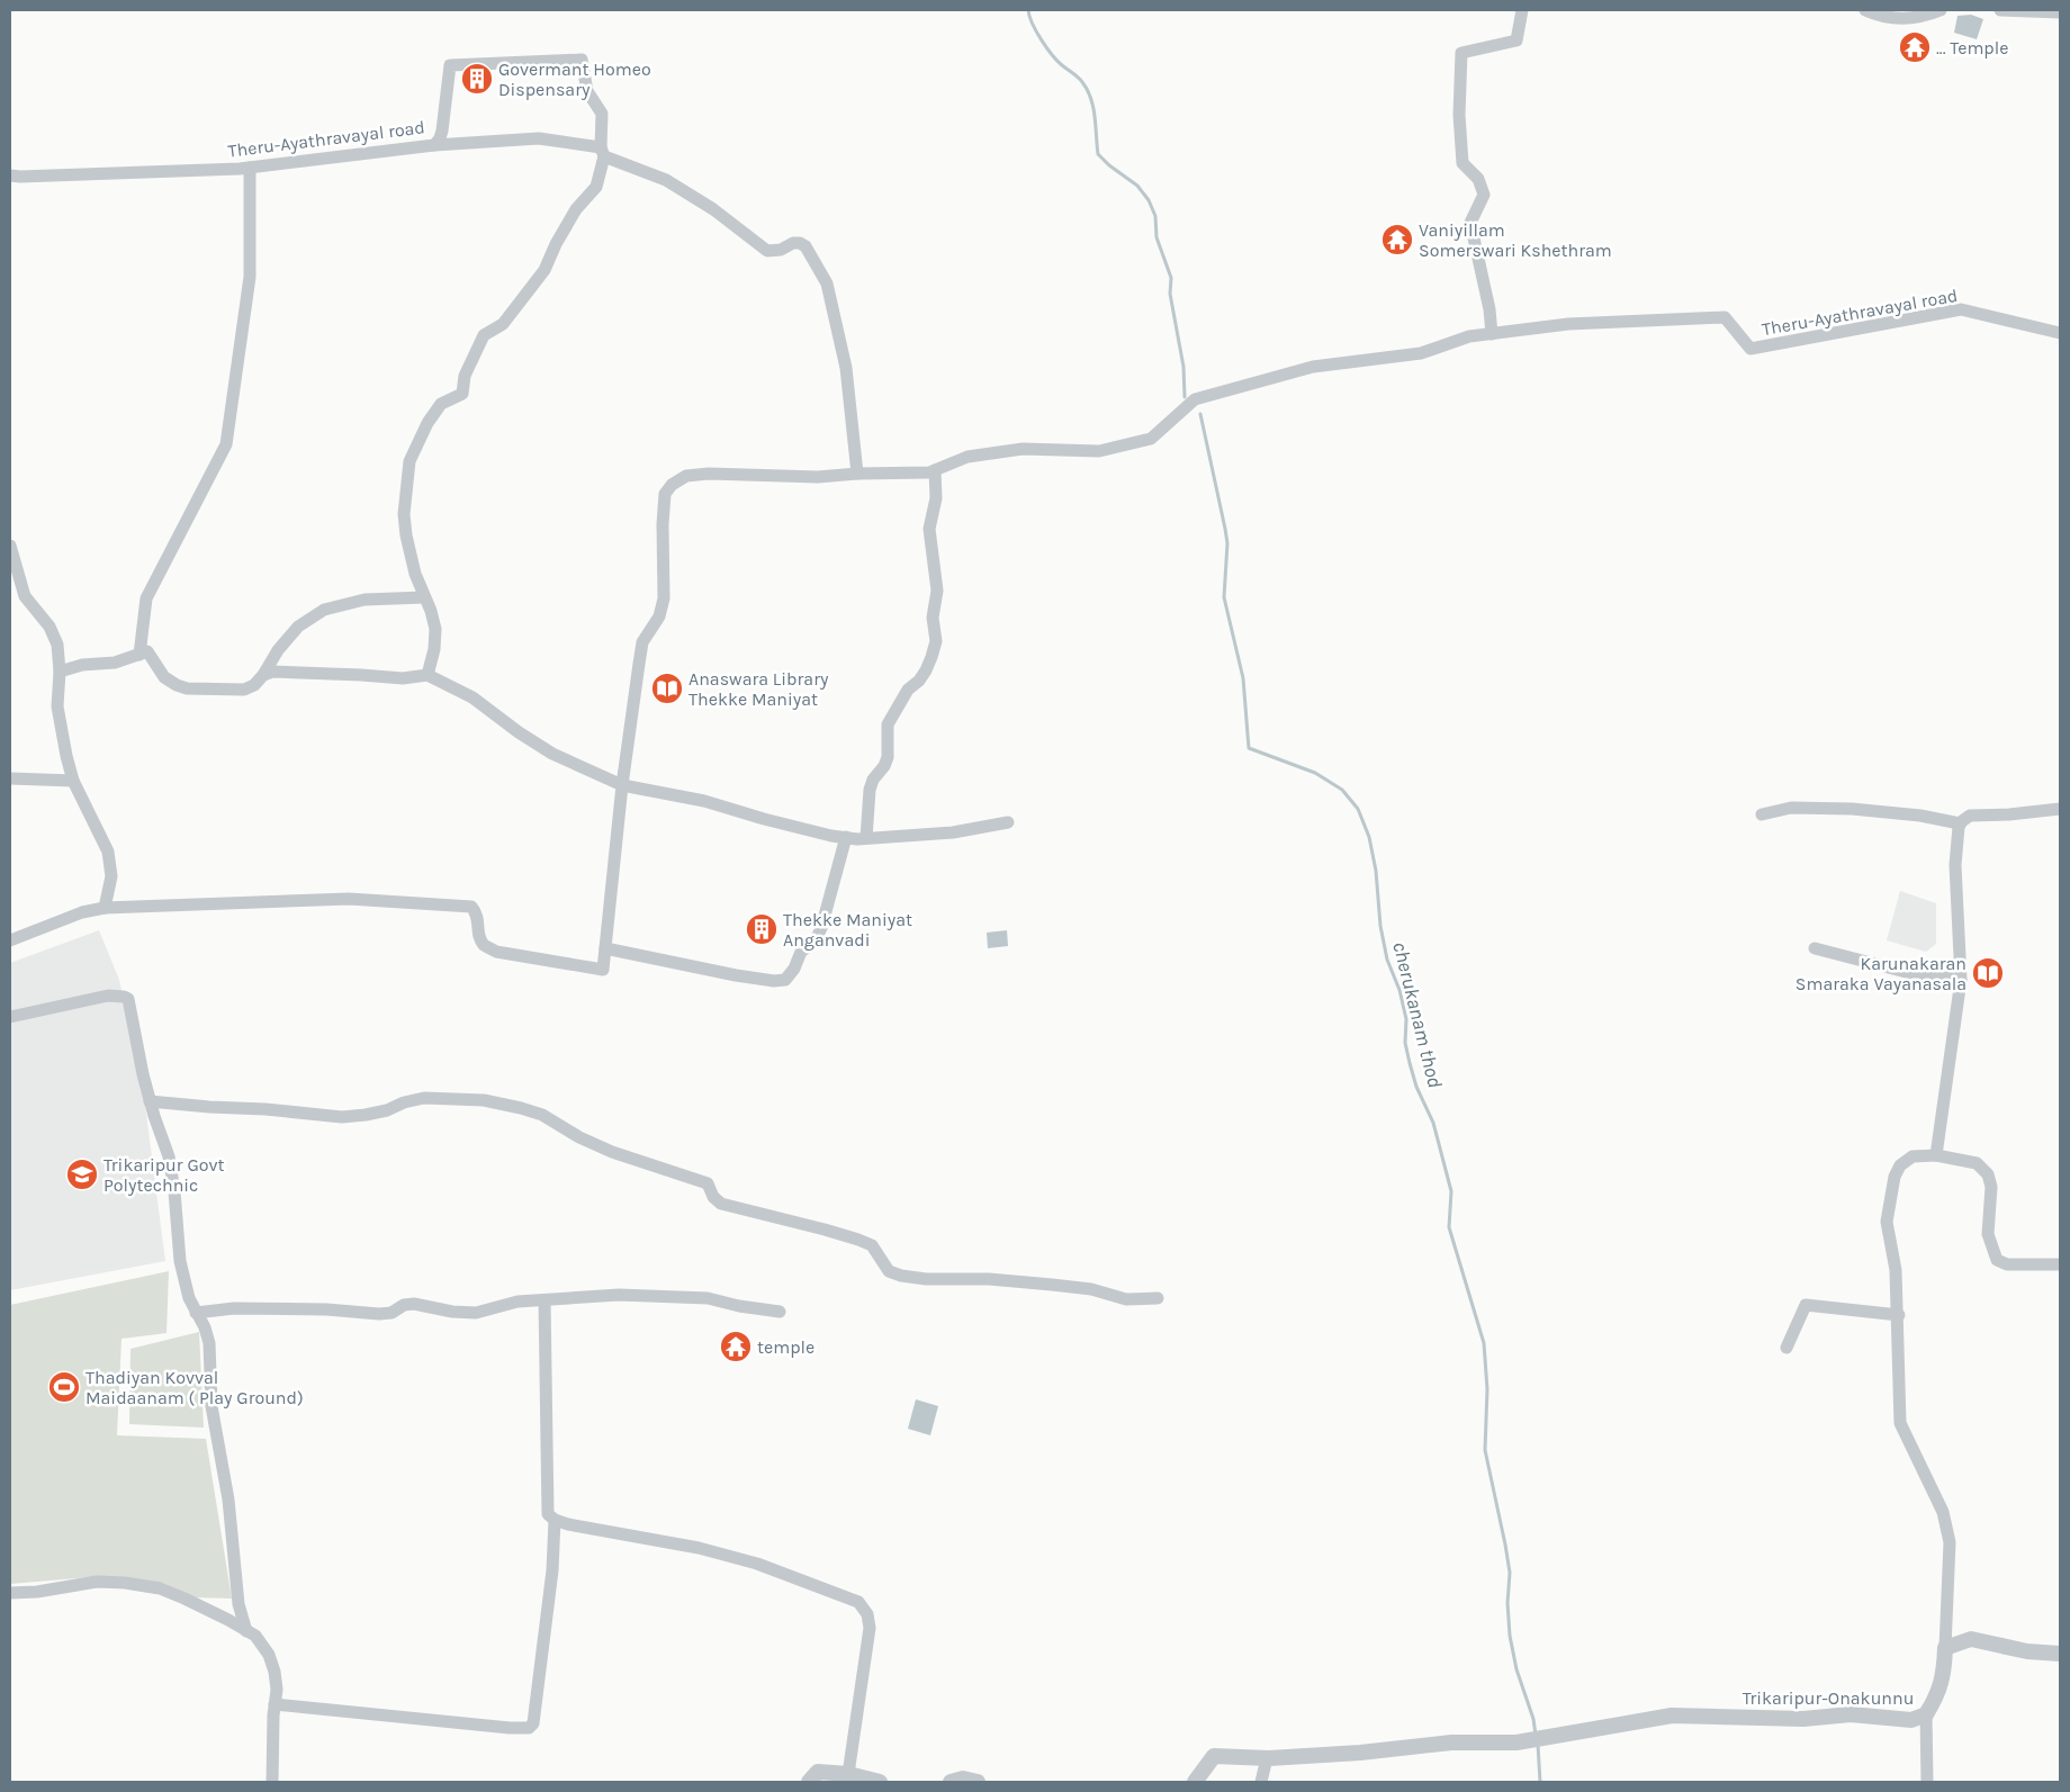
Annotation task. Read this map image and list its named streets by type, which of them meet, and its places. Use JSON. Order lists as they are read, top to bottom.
{
  "streets": {
    "street": ["Theru-Ayathravayal road", "Trikaripur-Onakunnu"]
  },
  "water": ["cherukanam thod"],
  "places": {
    "temple": ["... Temple", "Vaniyillam Somerswari Kshethram", "temple"],
    "building": ["Govermant Homeo Dispensary", "Thekke Maniyat Anganvadi"],
    "library": ["Anaswara Library Thekke Maniyat", "Karunakaran Smaraka Vayanasala"],
    "school or university": ["Trikaripur Govt Polytechnic"],
    "sports": ["Thadiyan Kovval Maidaanam ( Play Ground)"]
  }
}
